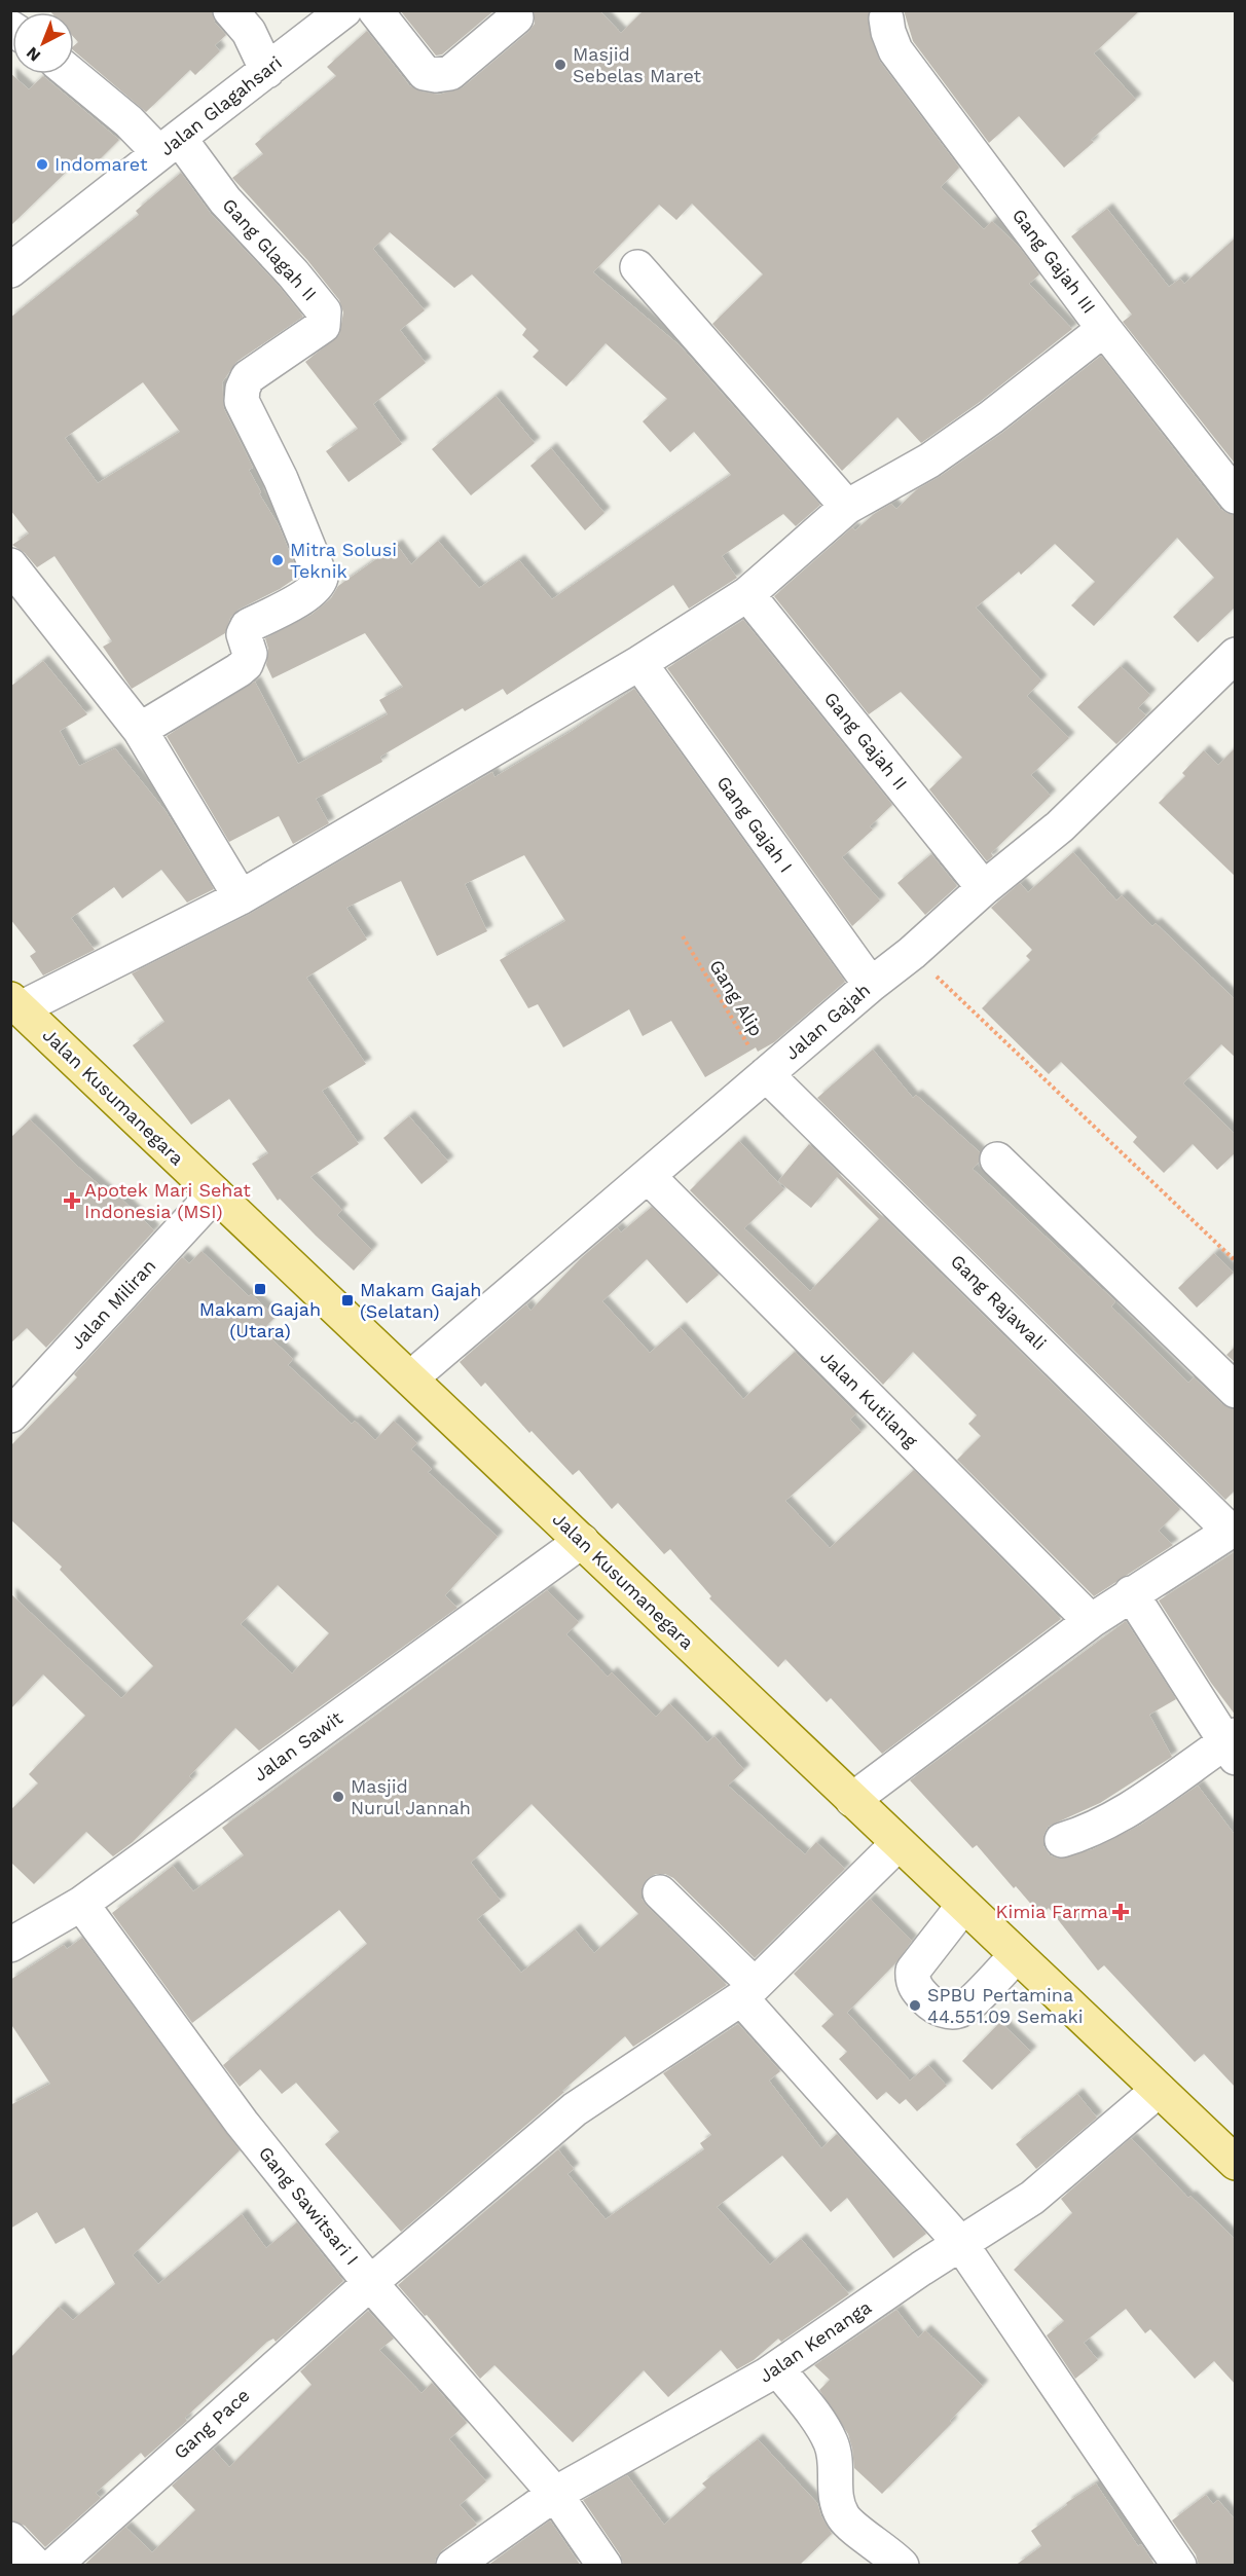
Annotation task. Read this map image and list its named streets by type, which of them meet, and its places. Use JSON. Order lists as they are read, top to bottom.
{
  "streets": {
    "main road": ["Jalan Kusumanegara"],
    "street": [
      "Jalan Glagahsari",
      "Gang Glagah II",
      "Gang Gajah III",
      "Gang Gajah II",
      "Gang Gajah I",
      "Jalan Gajah",
      "Gang Rajawali",
      "Jalan Miliran",
      "Jalan Kutilang",
      "Jalan Sawit",
      "Gang Sawitsari I",
      "Jalan Kenanga",
      "Gang Pace"
    ],
    "path": ["Gang Alip"]
  },
  "crossings": [
    ["Jalan Glagahsari", "Gang Glagah II"],
    ["Gang Gajah II", "Jalan Gajah"],
    ["Gang Gajah I", "Jalan Gajah"],
    ["Gang Alip", "Jalan Gajah"],
    ["Gang Alip", "Gang Rajawali"],
    ["Jalan Gajah", "Jalan Kusumanegara"],
    ["Jalan Gajah", "Gang Rajawali"],
    ["Jalan Gajah", "Jalan Kutilang"],
    ["Jalan Kusumanegara", "Jalan Miliran"],
    ["Jalan Kusumanegara", "Jalan Sawit"],
    ["Jalan Kusumanegara", "Jalan Kenanga"],
    ["Jalan Kusumanegara", "Gang Pace"],
    ["Jalan Sawit", "Gang Sawitsari I"],
    ["Gang Sawitsari I", "Jalan Kenanga"],
    ["Gang Sawitsari I", "Gang Pace"]
  ],
  "places": {
    "other": [
      "Masjid Sebelas Maret",
      "Indomaret",
      "Mitra Solusi Teknik",
      "Masjid Nurul Jannah",
      "SPBU Pertamina 44.551.09 Semaki"
    ],
    "health": ["Apotek Mari Sehat Indonesia (MSI)", "Kimia Farma"],
    "transit": ["Makam Gajah (Utara)", "Makam Gajah (Selatan)"]
  },
  "north": "bottom left"
}
